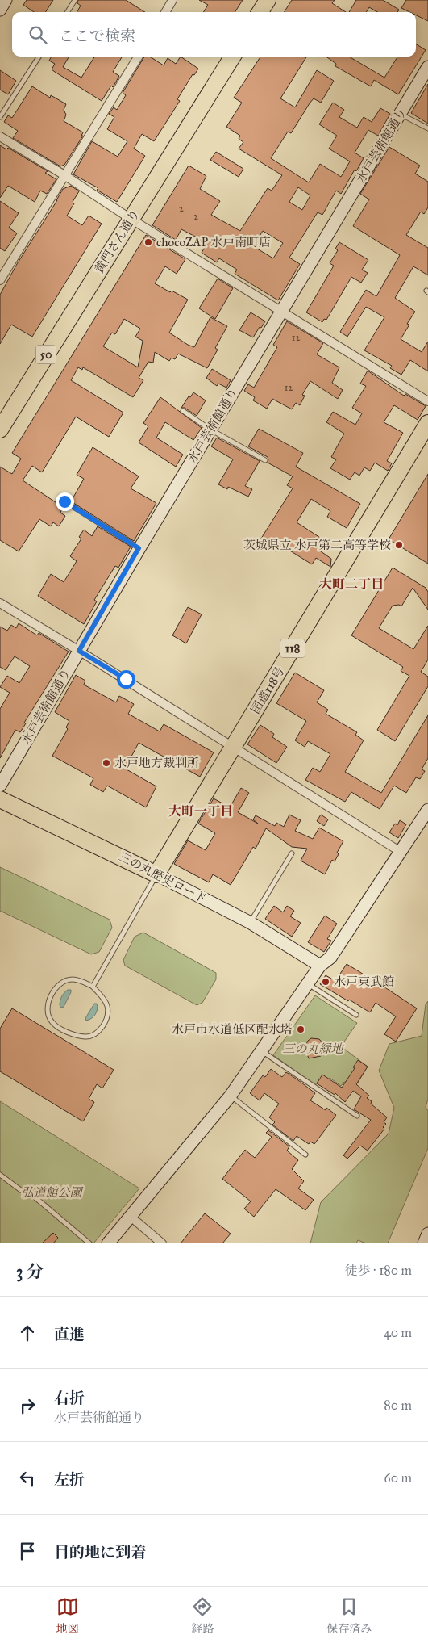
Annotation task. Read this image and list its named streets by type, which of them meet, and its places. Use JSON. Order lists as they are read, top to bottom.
{
  "streets": {
    "highway": [
      "黄門さん通り",
      "50",
      "118",
      "国道118号",
      "三の丸歴史ロード"
    ],
    "street": ["水戸芸術館通り"]
  },
  "crossings": [
    ["国道118号", "三の丸歴史ロード"]
  ],
  "districts": ["大町二丁目", "大町一丁目"],
  "parks": ["三の丸緑地", "弘道館公園"],
  "places": [
    "chocoZAP 水戸南町店",
    "茨城県立 水戸第二高等学校",
    "水戸地方裁判所",
    "水戸東武館",
    "水戸市水道低区配水塔"
  ],
  "house_numbers": [
    "2",
    "2",
    "12",
    "12"
  ],
  "page": {
    "search": "ここで検索",
    "heading": ["3 分", "徒歩 · 180 m"],
    "list": [
      ["直進", "40 m"],
      ["右折", "水戸芸術館通り", "80 m"],
      ["左折", "60 m"],
      "目的地に到着"
    ],
    "nav": ["地図", "経路", "保存済み"]
  }
}
